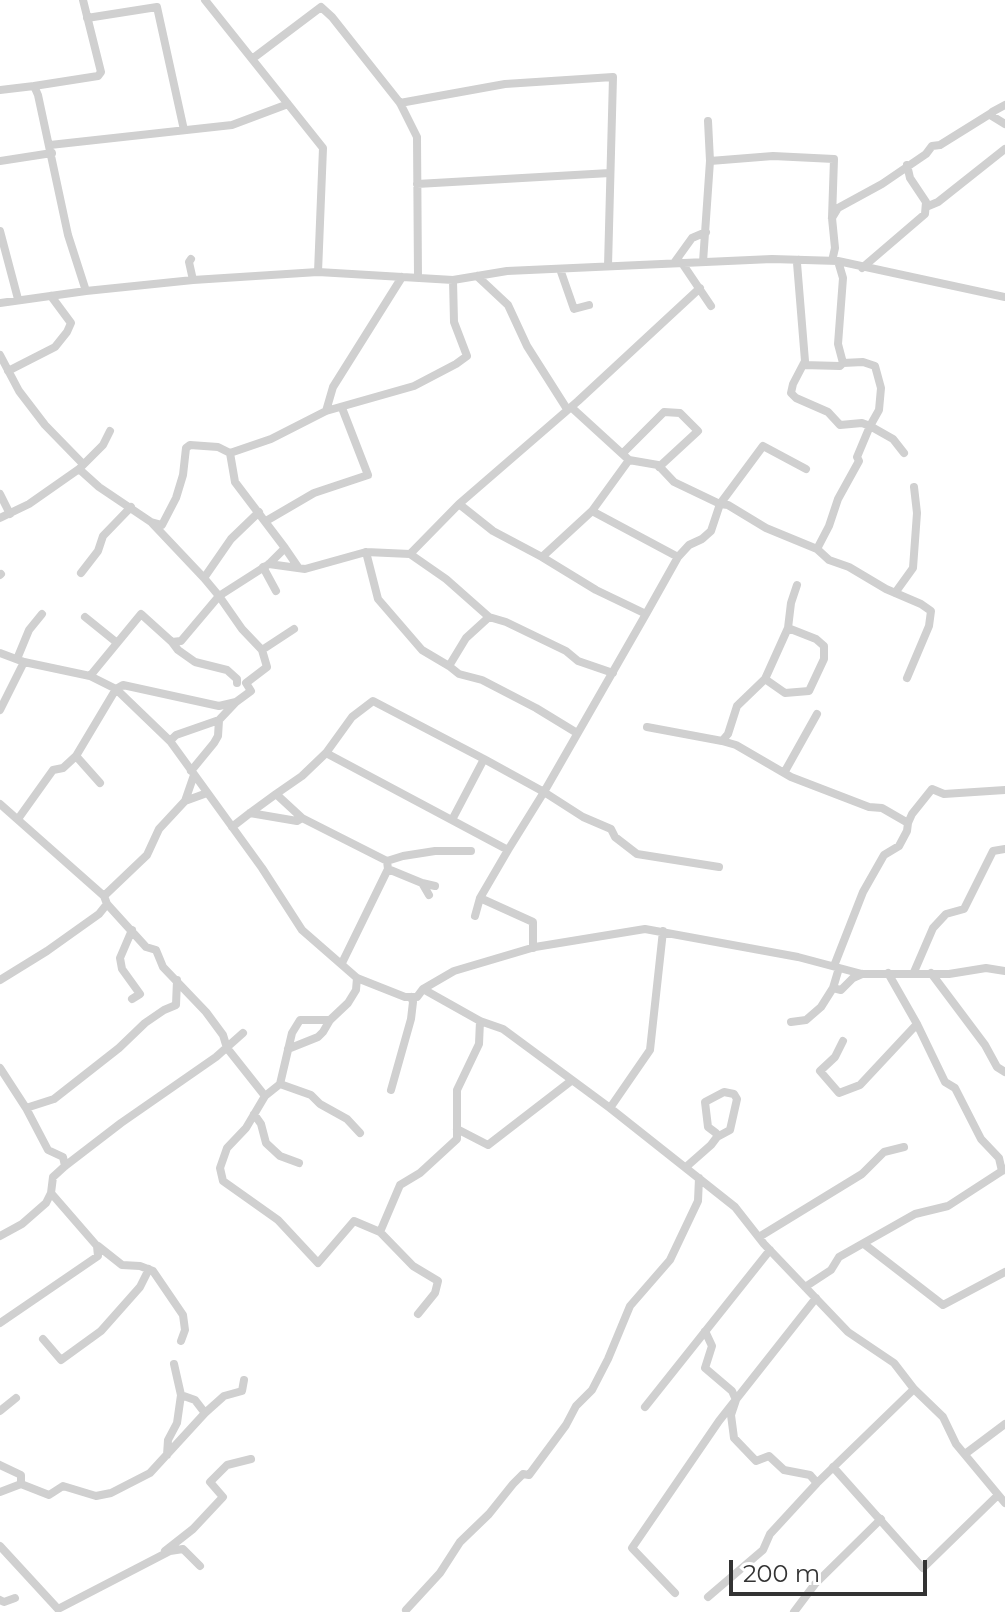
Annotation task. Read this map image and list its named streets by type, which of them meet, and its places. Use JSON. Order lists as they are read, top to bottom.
{
  "scale_bar": "200 m"
}
